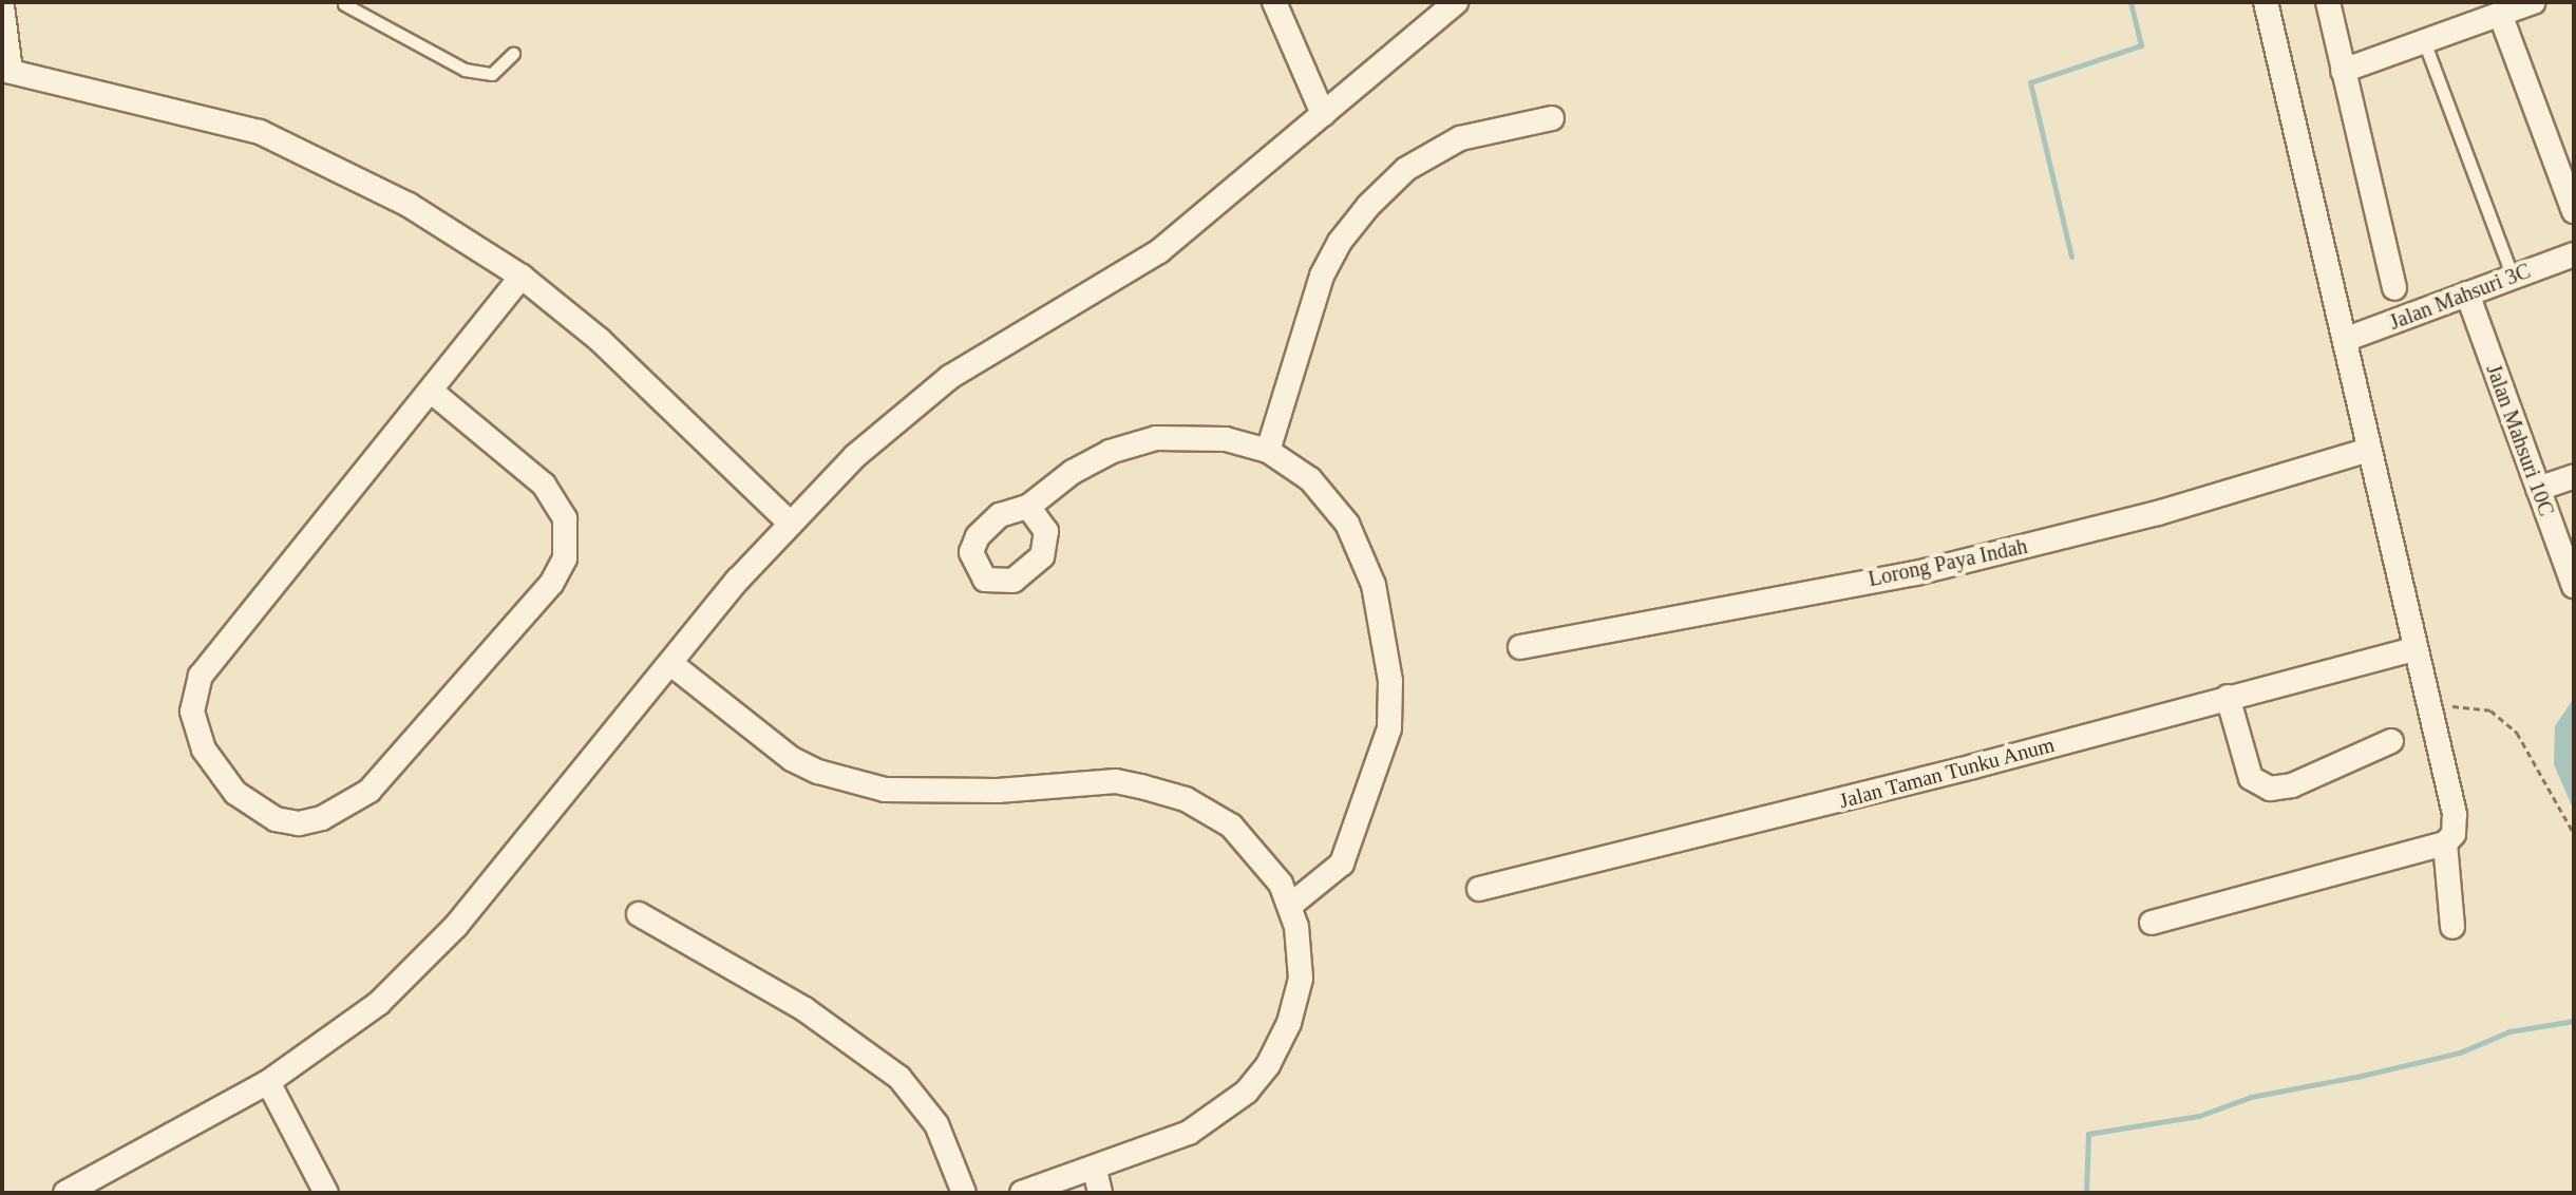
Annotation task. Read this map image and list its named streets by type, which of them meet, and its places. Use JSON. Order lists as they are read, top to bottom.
{
  "streets": {
    "street": [
      "Jalan Mahsuri 3C",
      "Jalan Mahsuri 10C",
      "Lorong Paya Indah",
      "Jalan Taman Tunku Anum"
    ]
  },
  "crossings": [
    ["Jalan Mahsuri 3C", "Jalan Mahsuri 10C"]
  ]
}
